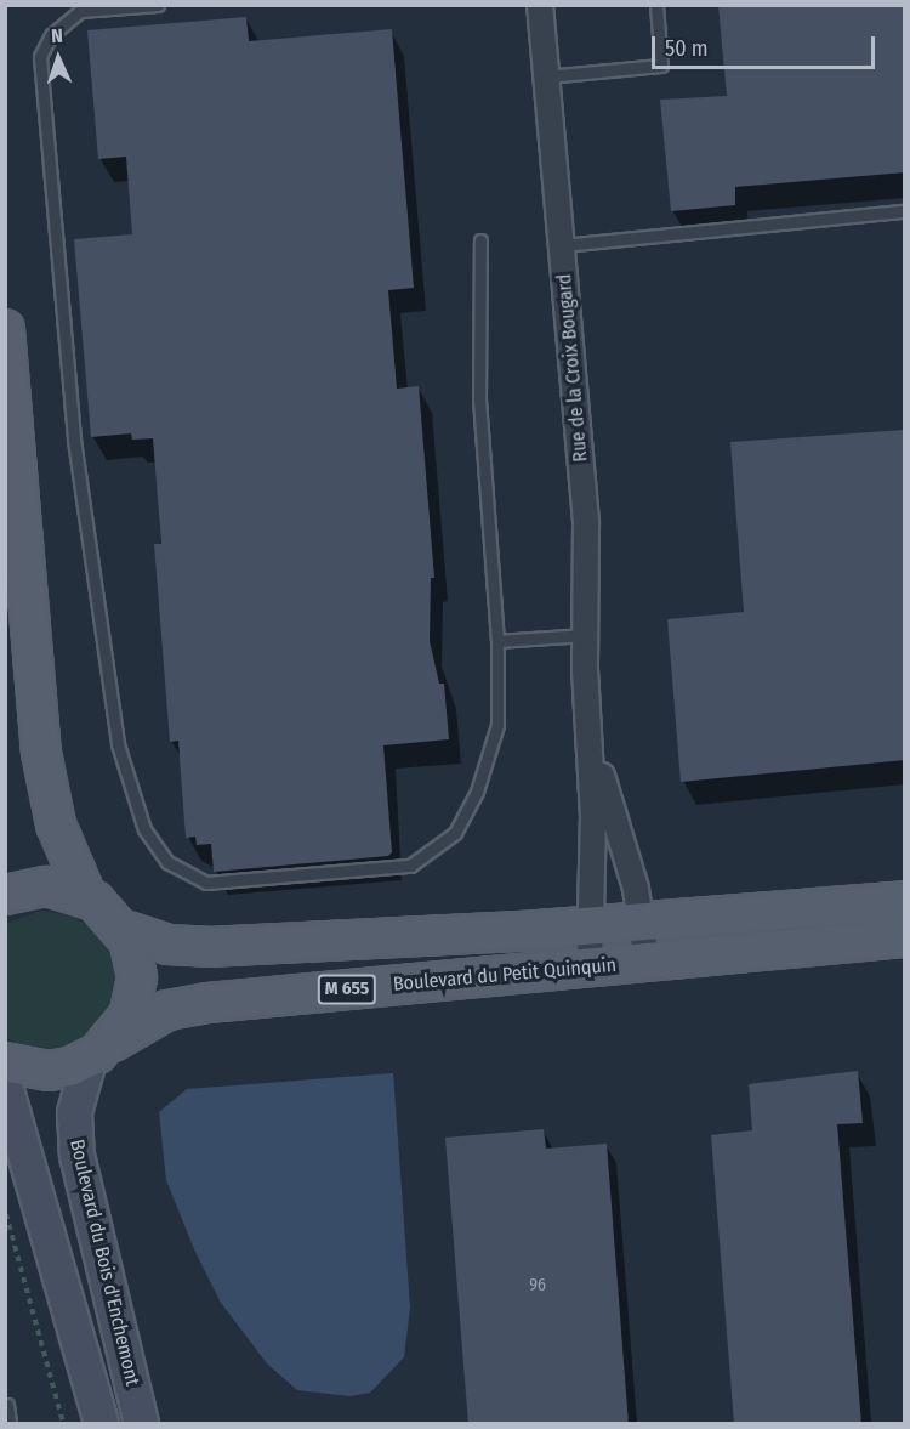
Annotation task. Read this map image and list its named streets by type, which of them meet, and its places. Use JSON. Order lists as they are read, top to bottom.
{
  "streets": {
    "main road": ["Boulevard du Petit Quinquin", "M 655", "Boulevard du Bois d'Enchemont"],
    "street": ["Rue de la Croix Bougard"]
  },
  "crossings": [
    ["Boulevard du Petit Quinquin", "Boulevard du Bois d'Enchemont"]
  ],
  "house_numbers": ["96"],
  "scale_bar": "50 m",
  "north": "top"
}
